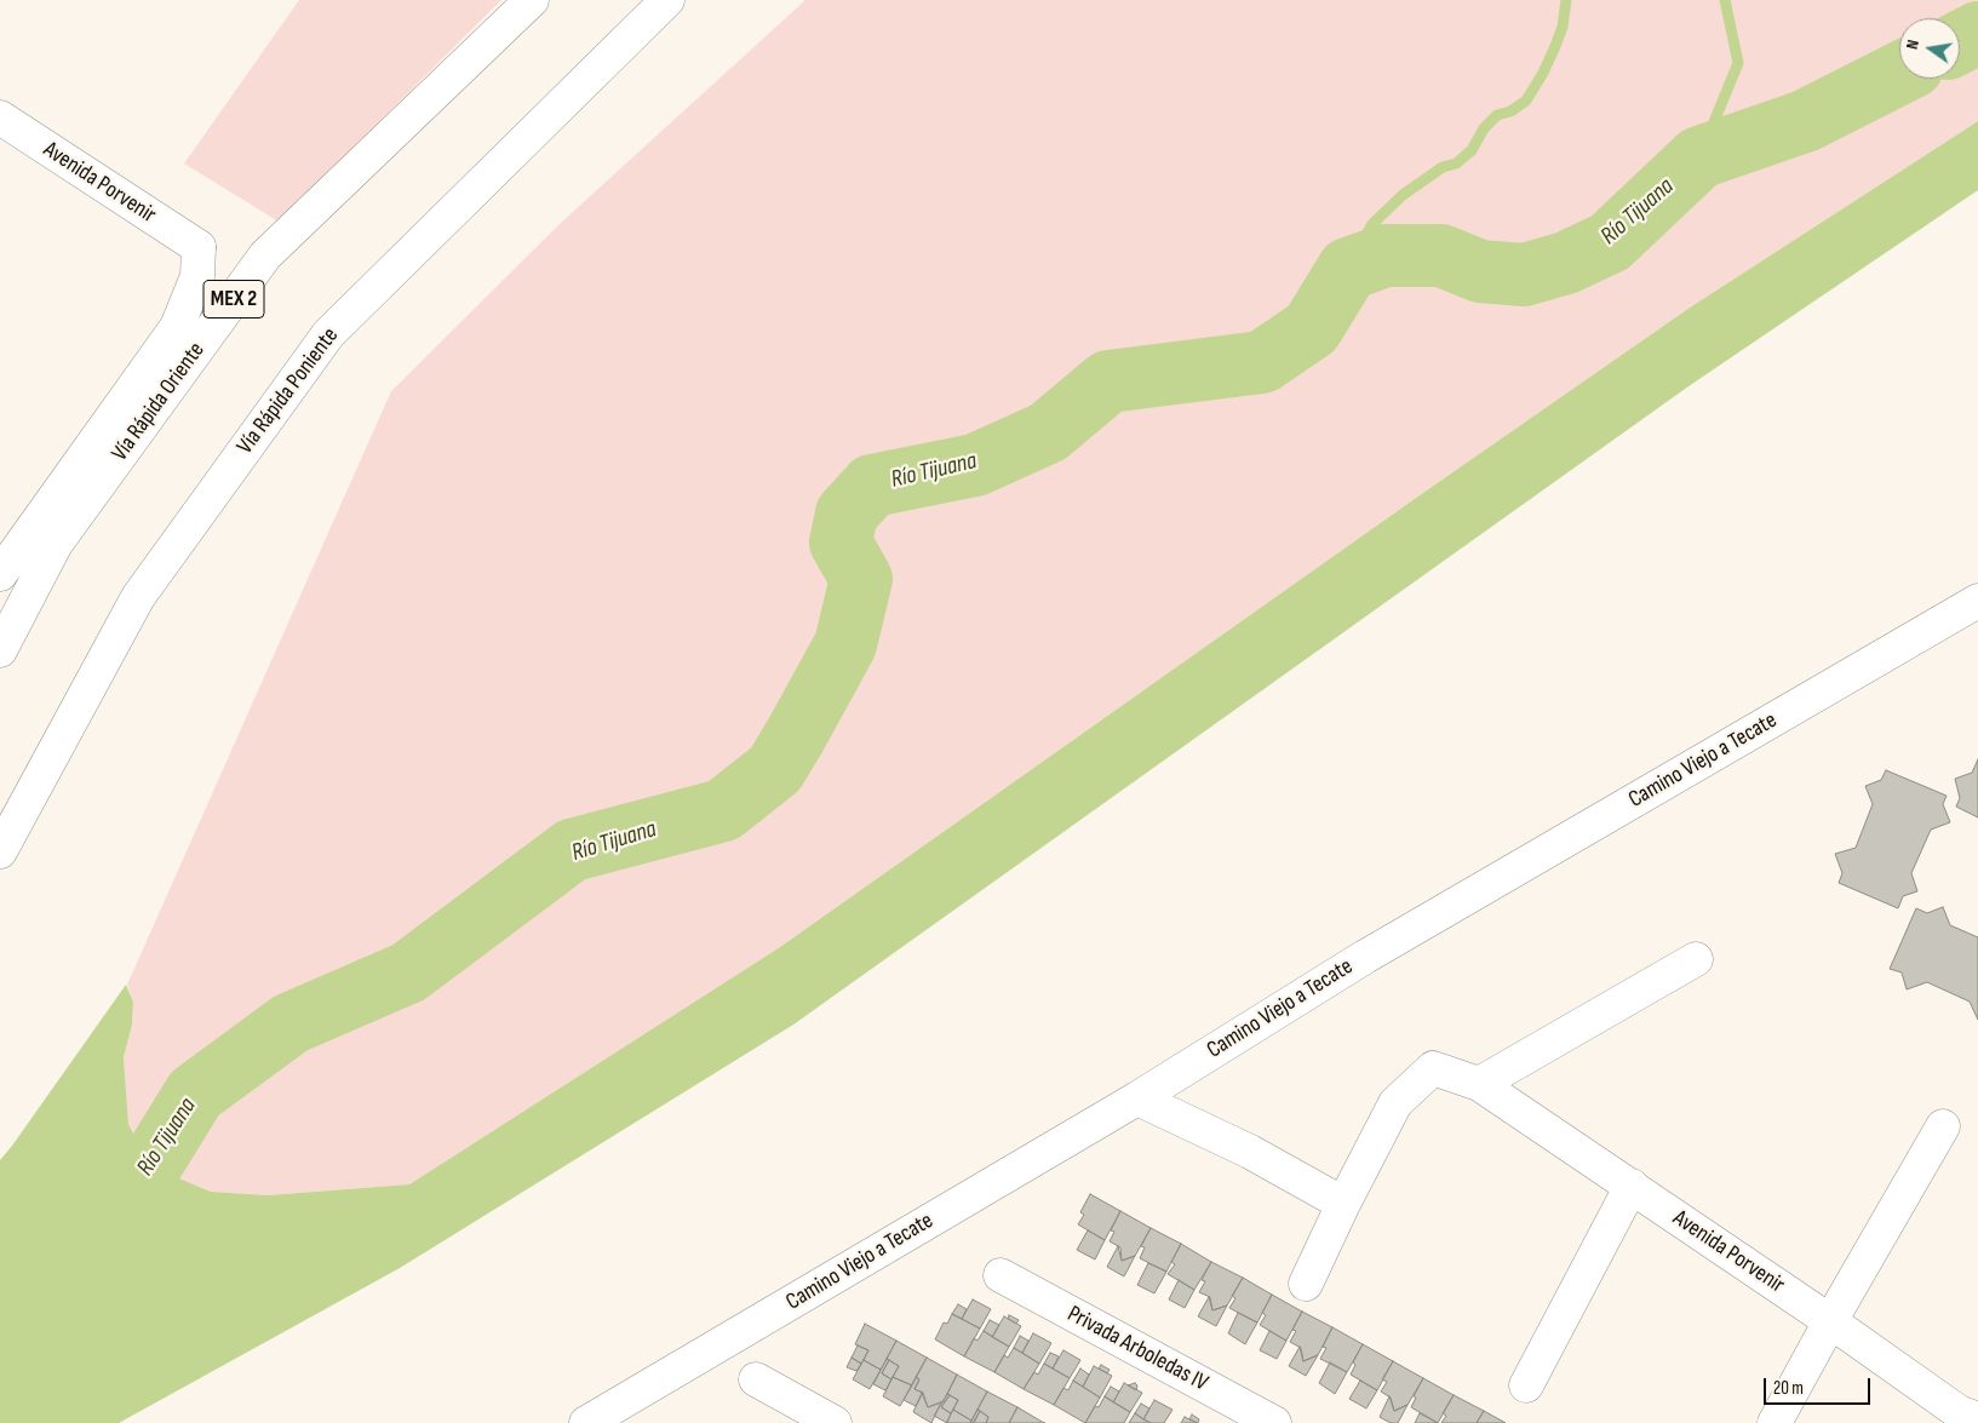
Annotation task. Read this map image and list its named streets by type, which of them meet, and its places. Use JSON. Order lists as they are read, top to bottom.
{
  "streets": {
    "main road": [
      "Avenida Porvenir",
      "MEX 2",
      "Vía Rápida Poniente",
      "Vía Rápida Oriente",
      "Camino Viejo a Tecate",
      "Privada Arboledas IV"
    ]
  },
  "water": ["Río Tijuana"],
  "scale_bar": "20 m",
  "north": "left"
}
